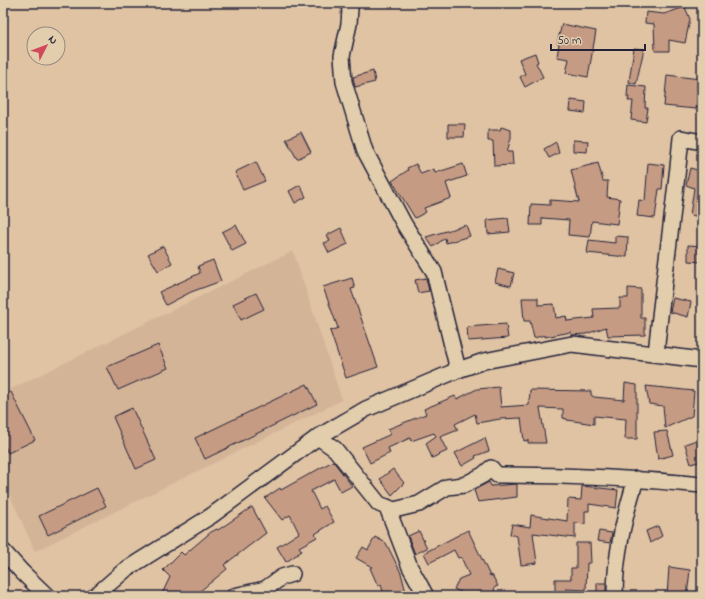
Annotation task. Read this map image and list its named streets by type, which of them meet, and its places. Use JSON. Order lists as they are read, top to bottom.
{
  "scale_bar": "50 m",
  "north": "top right"
}
